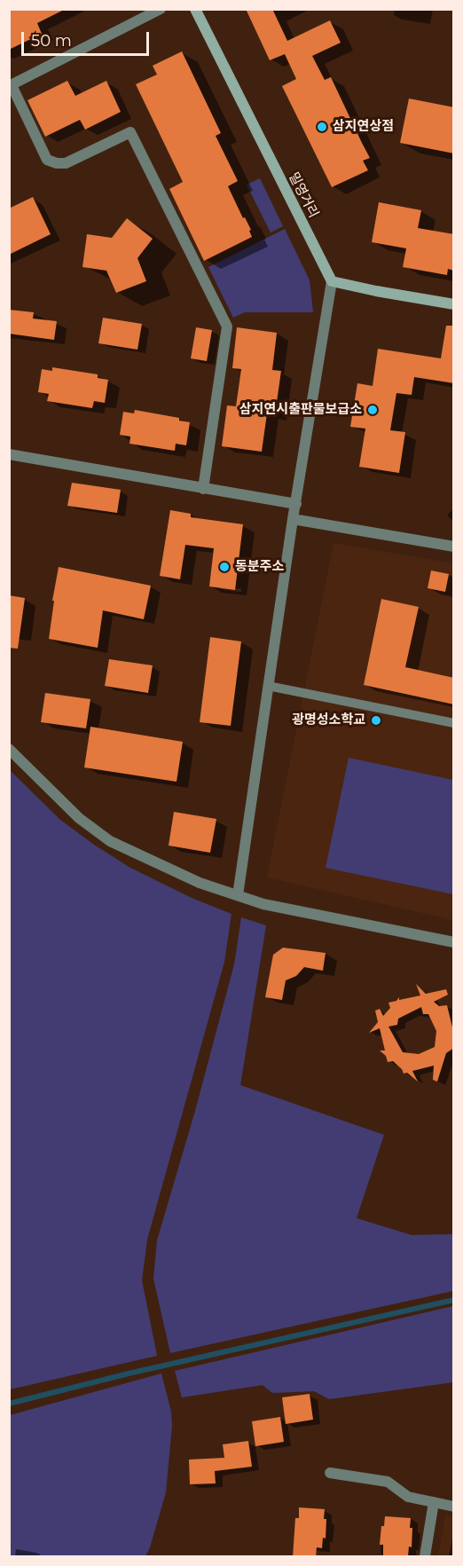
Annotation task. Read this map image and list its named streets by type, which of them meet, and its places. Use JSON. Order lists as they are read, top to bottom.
{
  "streets": {
    "main road": ["밀영거리"]
  },
  "places": [
    "삼지연상점",
    "삼지연시출판물보급소",
    "동분주소",
    "광명성소학교"
  ],
  "scale_bar": "50 m"
}
